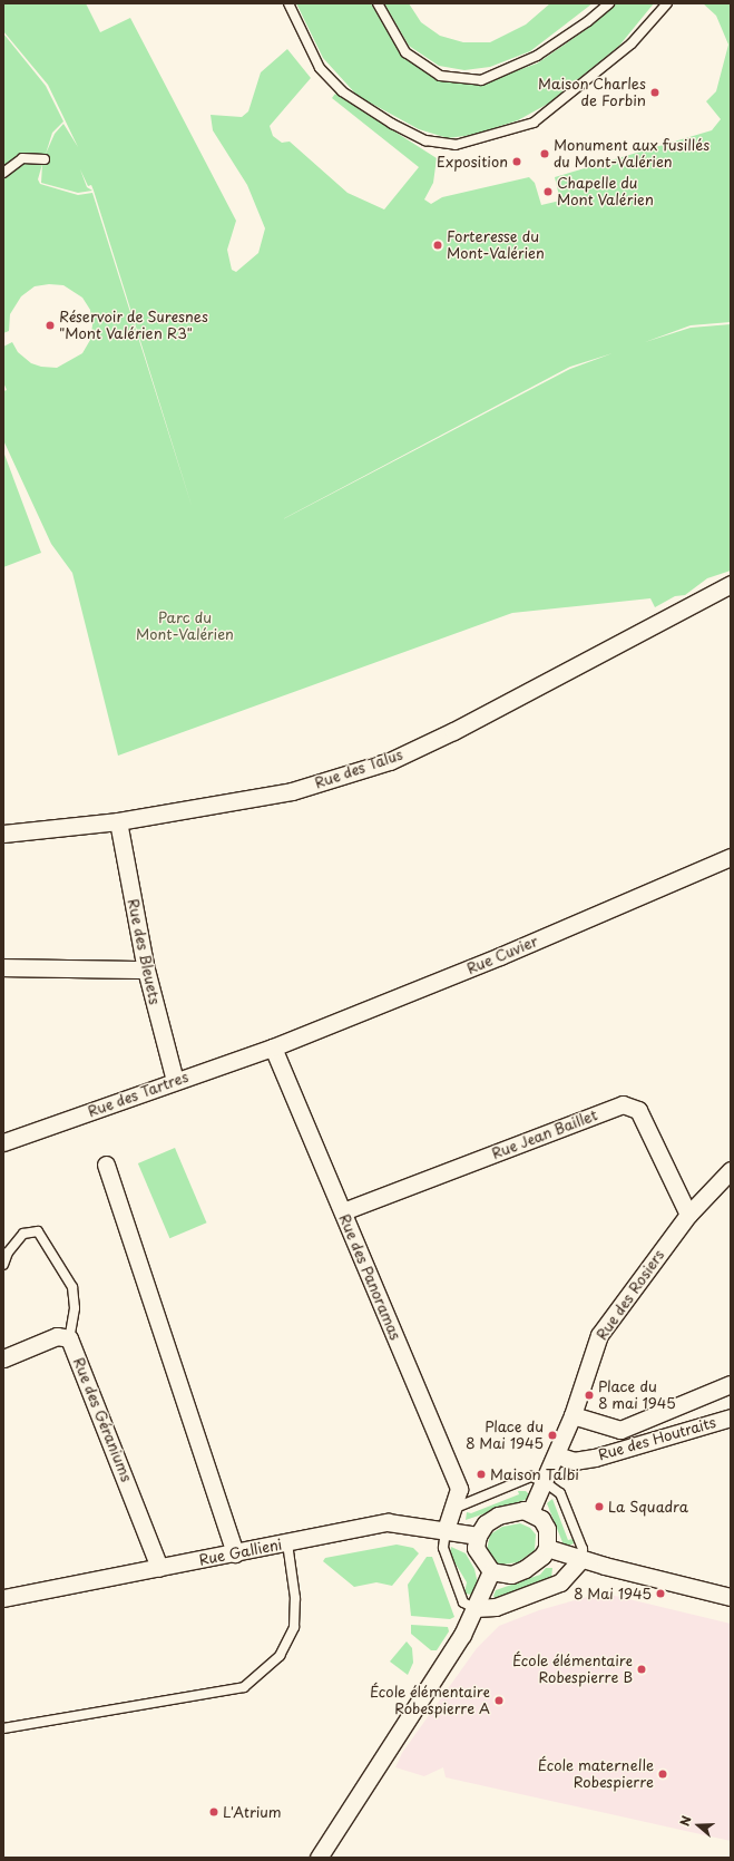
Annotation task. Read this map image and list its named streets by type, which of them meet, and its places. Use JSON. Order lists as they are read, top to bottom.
{
  "streets": {
    "street": [
      "Rue des Talus",
      "Rue des Bleuets",
      "Rue Cuvier",
      "Rue des Tartres",
      "Rue Jean Baillet",
      "Rue des Panoramas",
      "Rue des Rosiers",
      "Rue des Géraniums",
      "Rue des Houtraits",
      "Rue Gallieni"
    ]
  },
  "crossings": [
    ["Rue des Talus", "Rue des Bleuets"],
    ["Rue des Bleuets", "Rue des Tartres"],
    ["Rue Cuvier", "Rue des Tartres"],
    ["Rue Cuvier", "Rue des Panoramas"],
    ["Rue des Tartres", "Rue des Panoramas"],
    ["Rue Jean Baillet", "Rue des Panoramas"],
    ["Rue Jean Baillet", "Rue des Rosiers"],
    ["Rue des Rosiers", "Rue des Houtraits"],
    ["Rue des Rosiers", "Rue Gallieni"],
    ["Rue des Géraniums", "Rue Gallieni"]
  ],
  "parks": ["Parc du Mont-Valérien"],
  "places": [
    "Maison Charles de Forbin",
    "Monument aux fusillés du Mont-Valérien",
    "Exposition",
    "Chapelle du Mont Valérien",
    "Forteresse du Mont-Valérien",
    "Réservoir de Suresnes \"Mont Valérien R3\"",
    "Place du 8 mai 1945",
    "Place du 8 Mai 1945",
    "Maison Talbi",
    "La Squadra",
    "8 Mai 1945",
    "École élémentaire Robespierre B",
    "École élémentaire Robespierre A",
    "École maternelle Robespierre",
    "L'Atrium"
  ],
  "north": "left"
}
